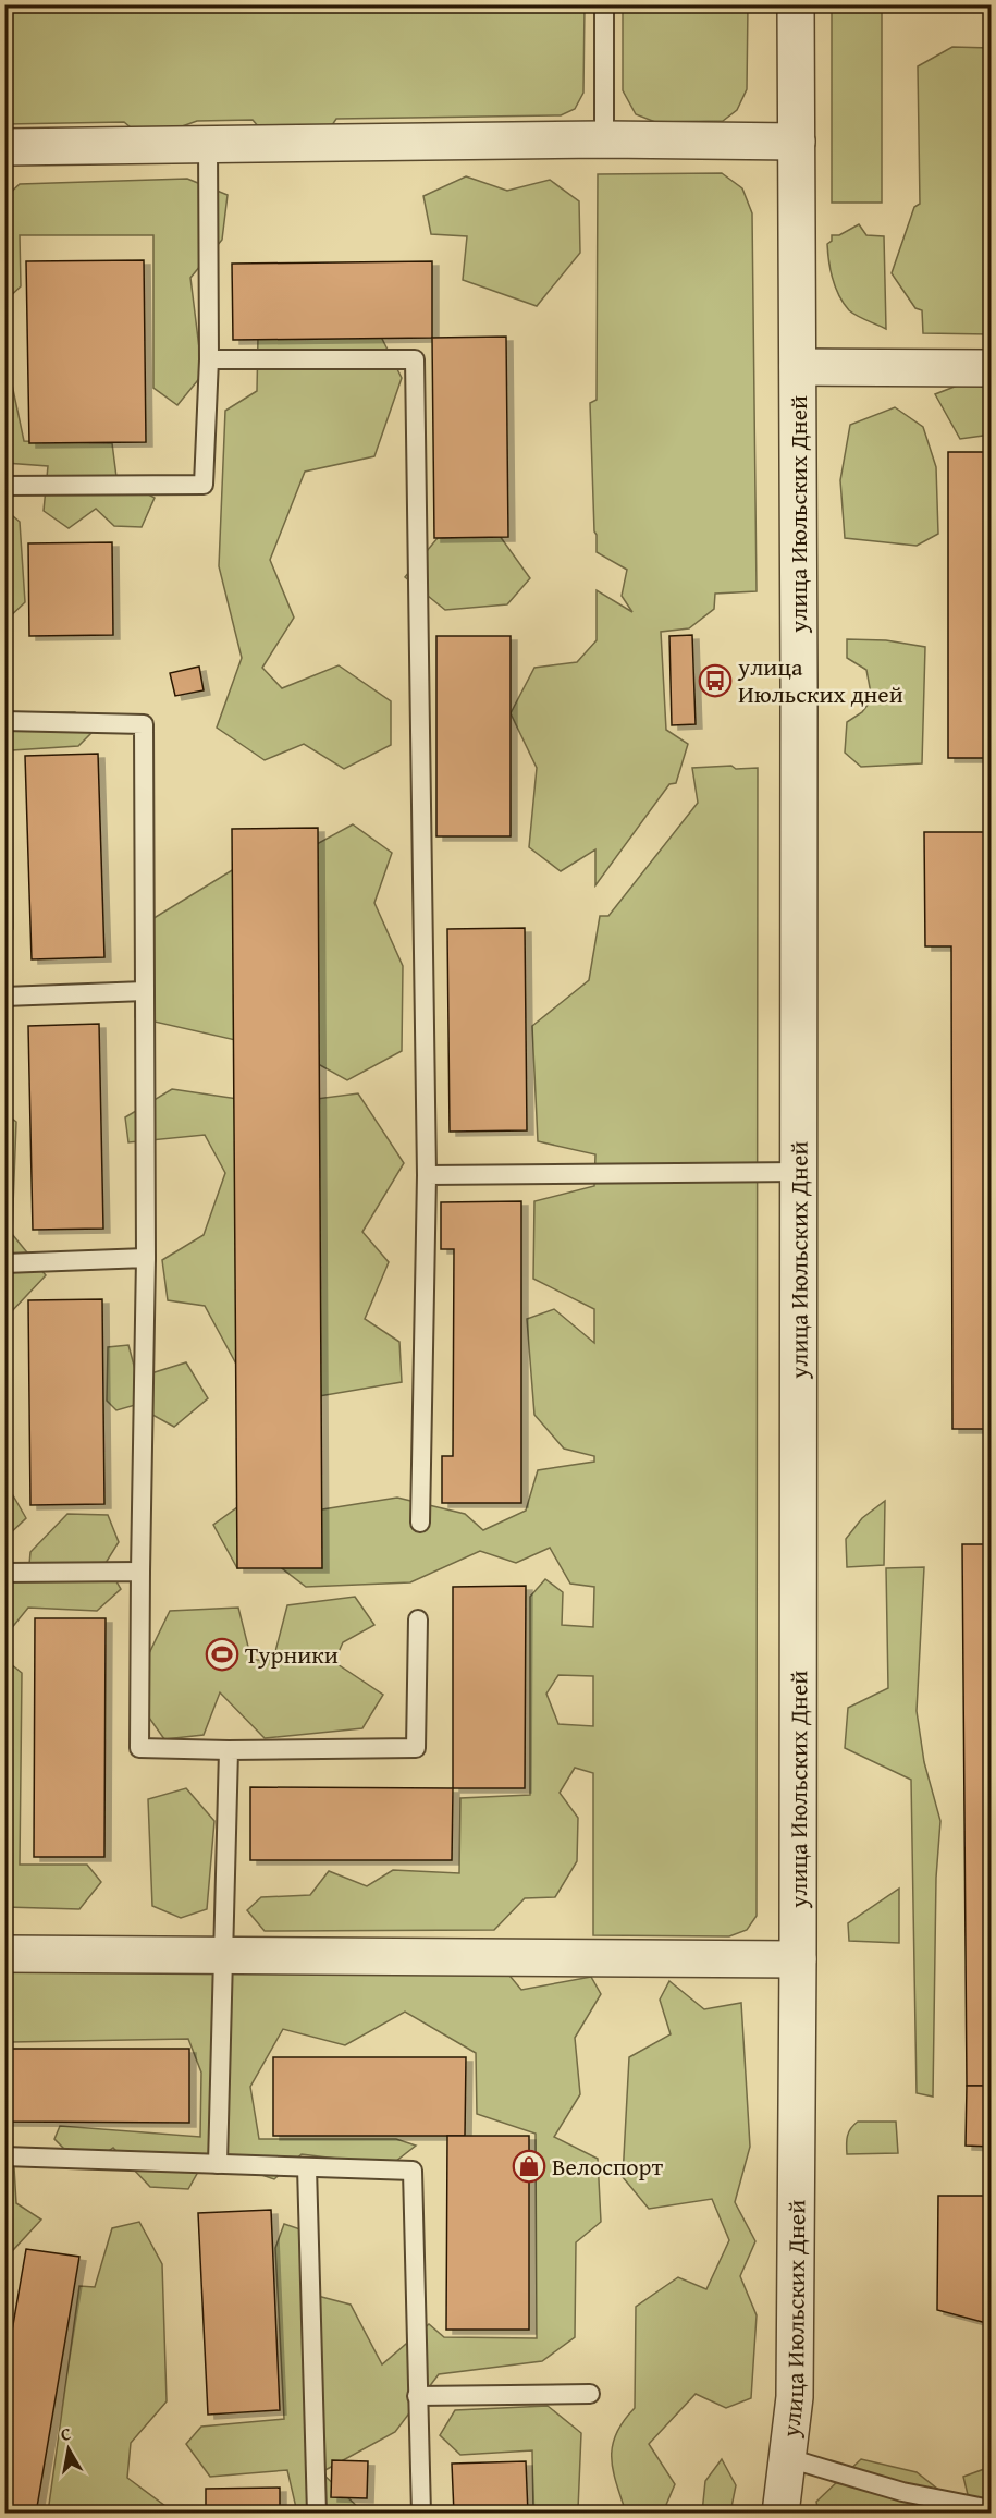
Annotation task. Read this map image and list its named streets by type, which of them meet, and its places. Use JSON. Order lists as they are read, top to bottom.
{
  "streets": {
    "street": ["улица Июльских Дней"]
  },
  "places": {
    "bus stop": ["улица Июльских дней"],
    "sports": ["Турники"],
    "shop": ["Велоспорт"]
  },
  "north": "top"
}
